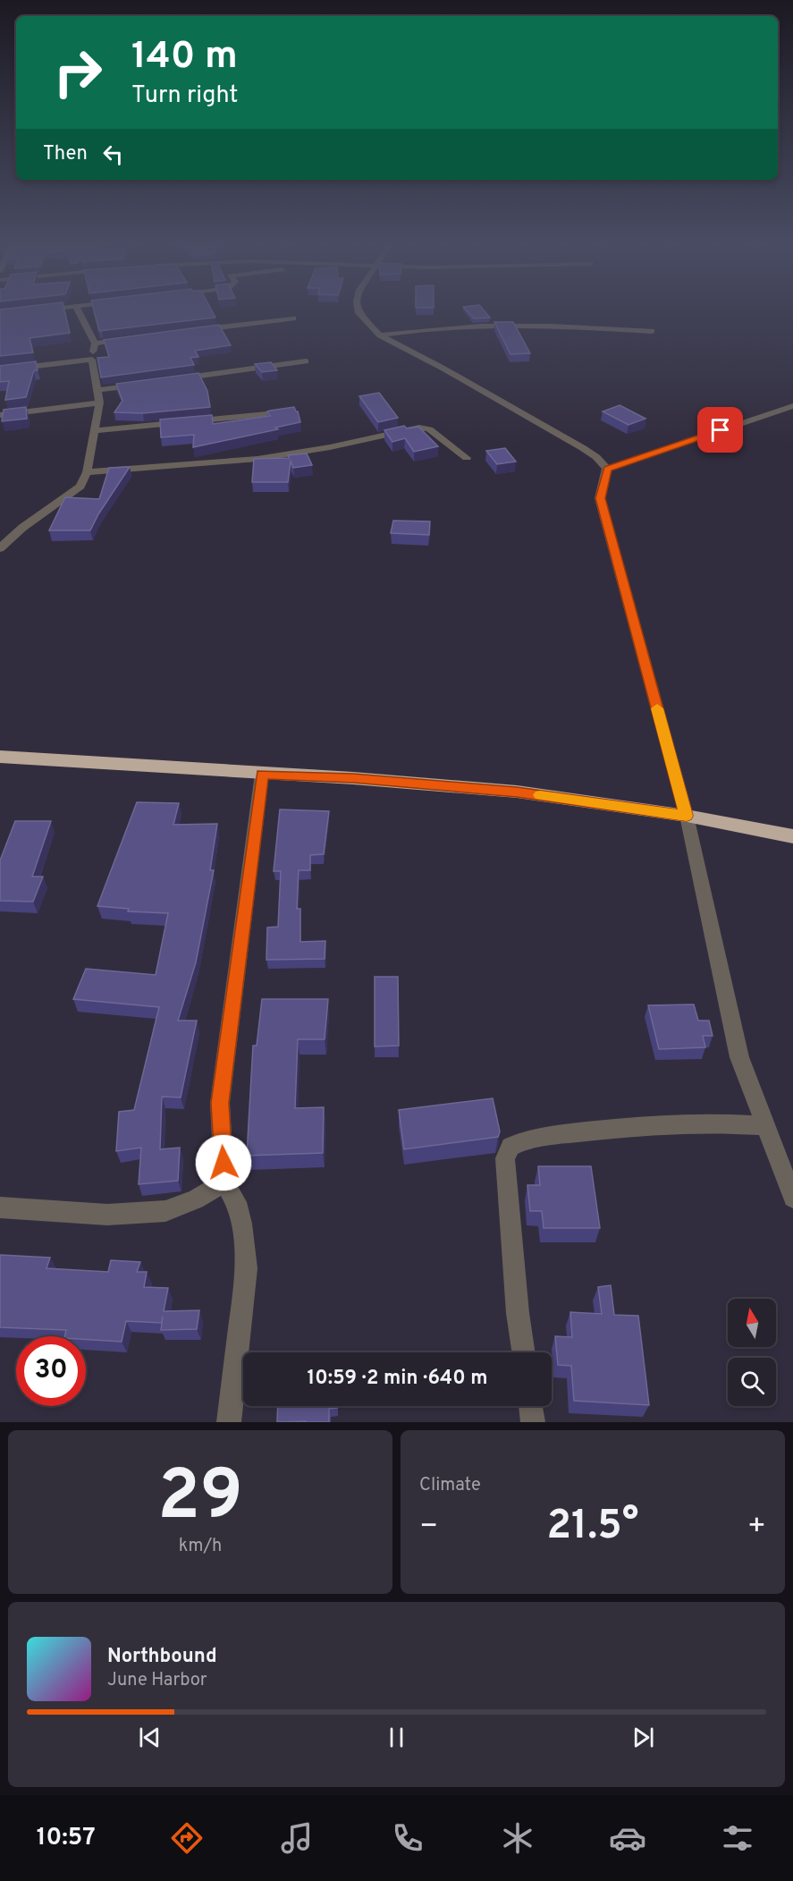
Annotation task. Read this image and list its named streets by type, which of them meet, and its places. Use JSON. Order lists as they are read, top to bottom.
{
  "north": "top",
  "page": {
    "turn": ["140 m", "Turn right"],
    "then": "Then",
    "limit": "30",
    "trip": "10:59 · 2 min · 640 m",
    "tile": [
      ["29", "km/h"],
      "Climate"
    ],
    "heat": ["−", "21.5°", "+"],
    "song": ["Northbound", "June Harbor"],
    "tabs": "10:57"
  }
}
